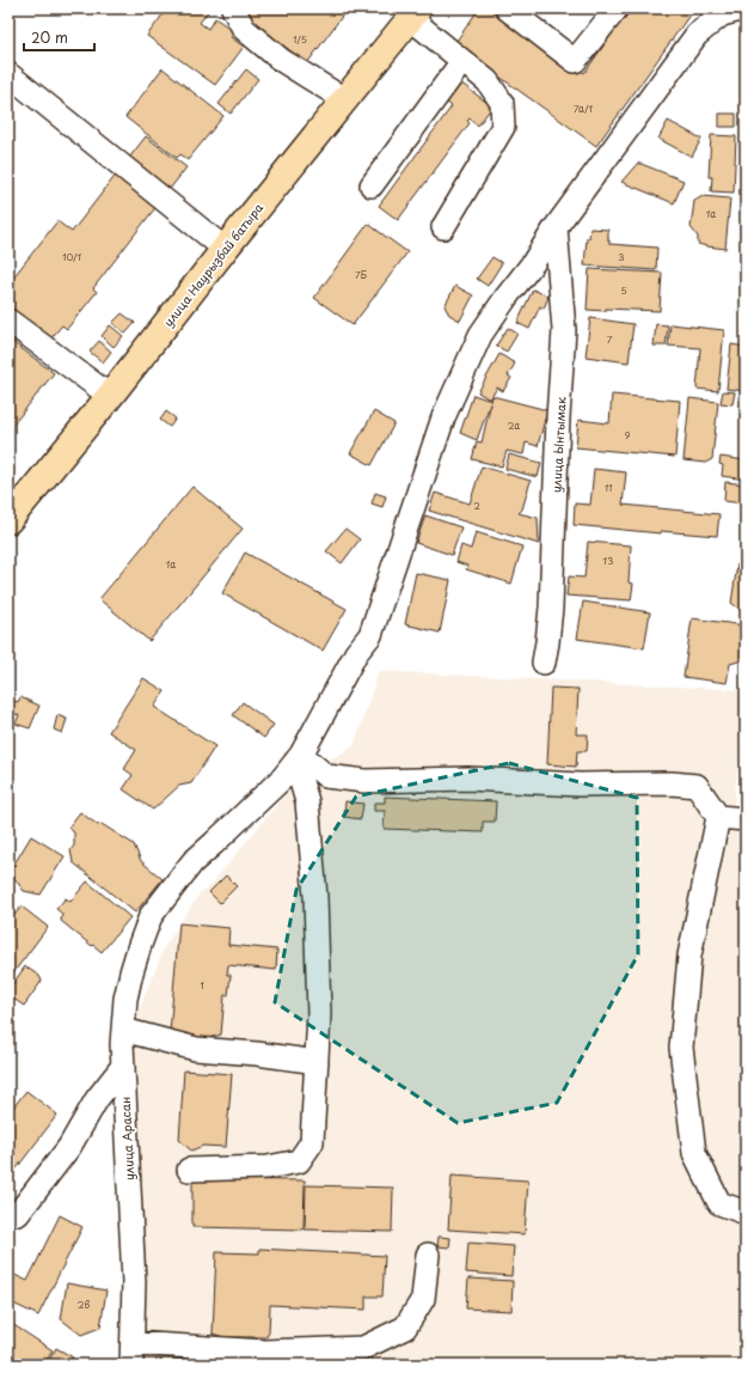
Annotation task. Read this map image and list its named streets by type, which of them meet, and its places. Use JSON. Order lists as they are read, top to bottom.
{
  "streets": {
    "main road": ["улица Наурызбай батыра"],
    "street": ["улица Ынтымак", "улица Арасан"]
  },
  "crossings": [
    ["улица Ынтымак", "улица Арасан"]
  ],
  "house_numbers": [
    "1/5",
    "7а/1",
    "1а",
    "10/1",
    "3",
    "7Б",
    "5",
    "7",
    "2а",
    "9",
    "11",
    "2",
    "13",
    "1а",
    "1",
    "2в"
  ],
  "scale_bar": "20 m"
}
